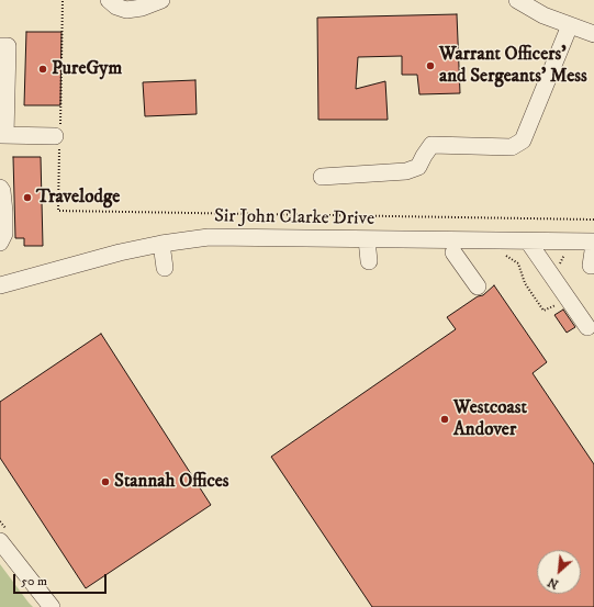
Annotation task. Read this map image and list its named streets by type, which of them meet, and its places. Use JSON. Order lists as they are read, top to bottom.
{
  "streets": {
    "street": ["Sir John Clarke Drive"]
  },
  "places": [
    "Warrant Officers' and Sergeants' Mess",
    "PureGym",
    "Travelodge",
    "Westcoast Andover",
    "Stannah Offices"
  ],
  "scale_bar": "50 m",
  "north": "bottom left"
}
